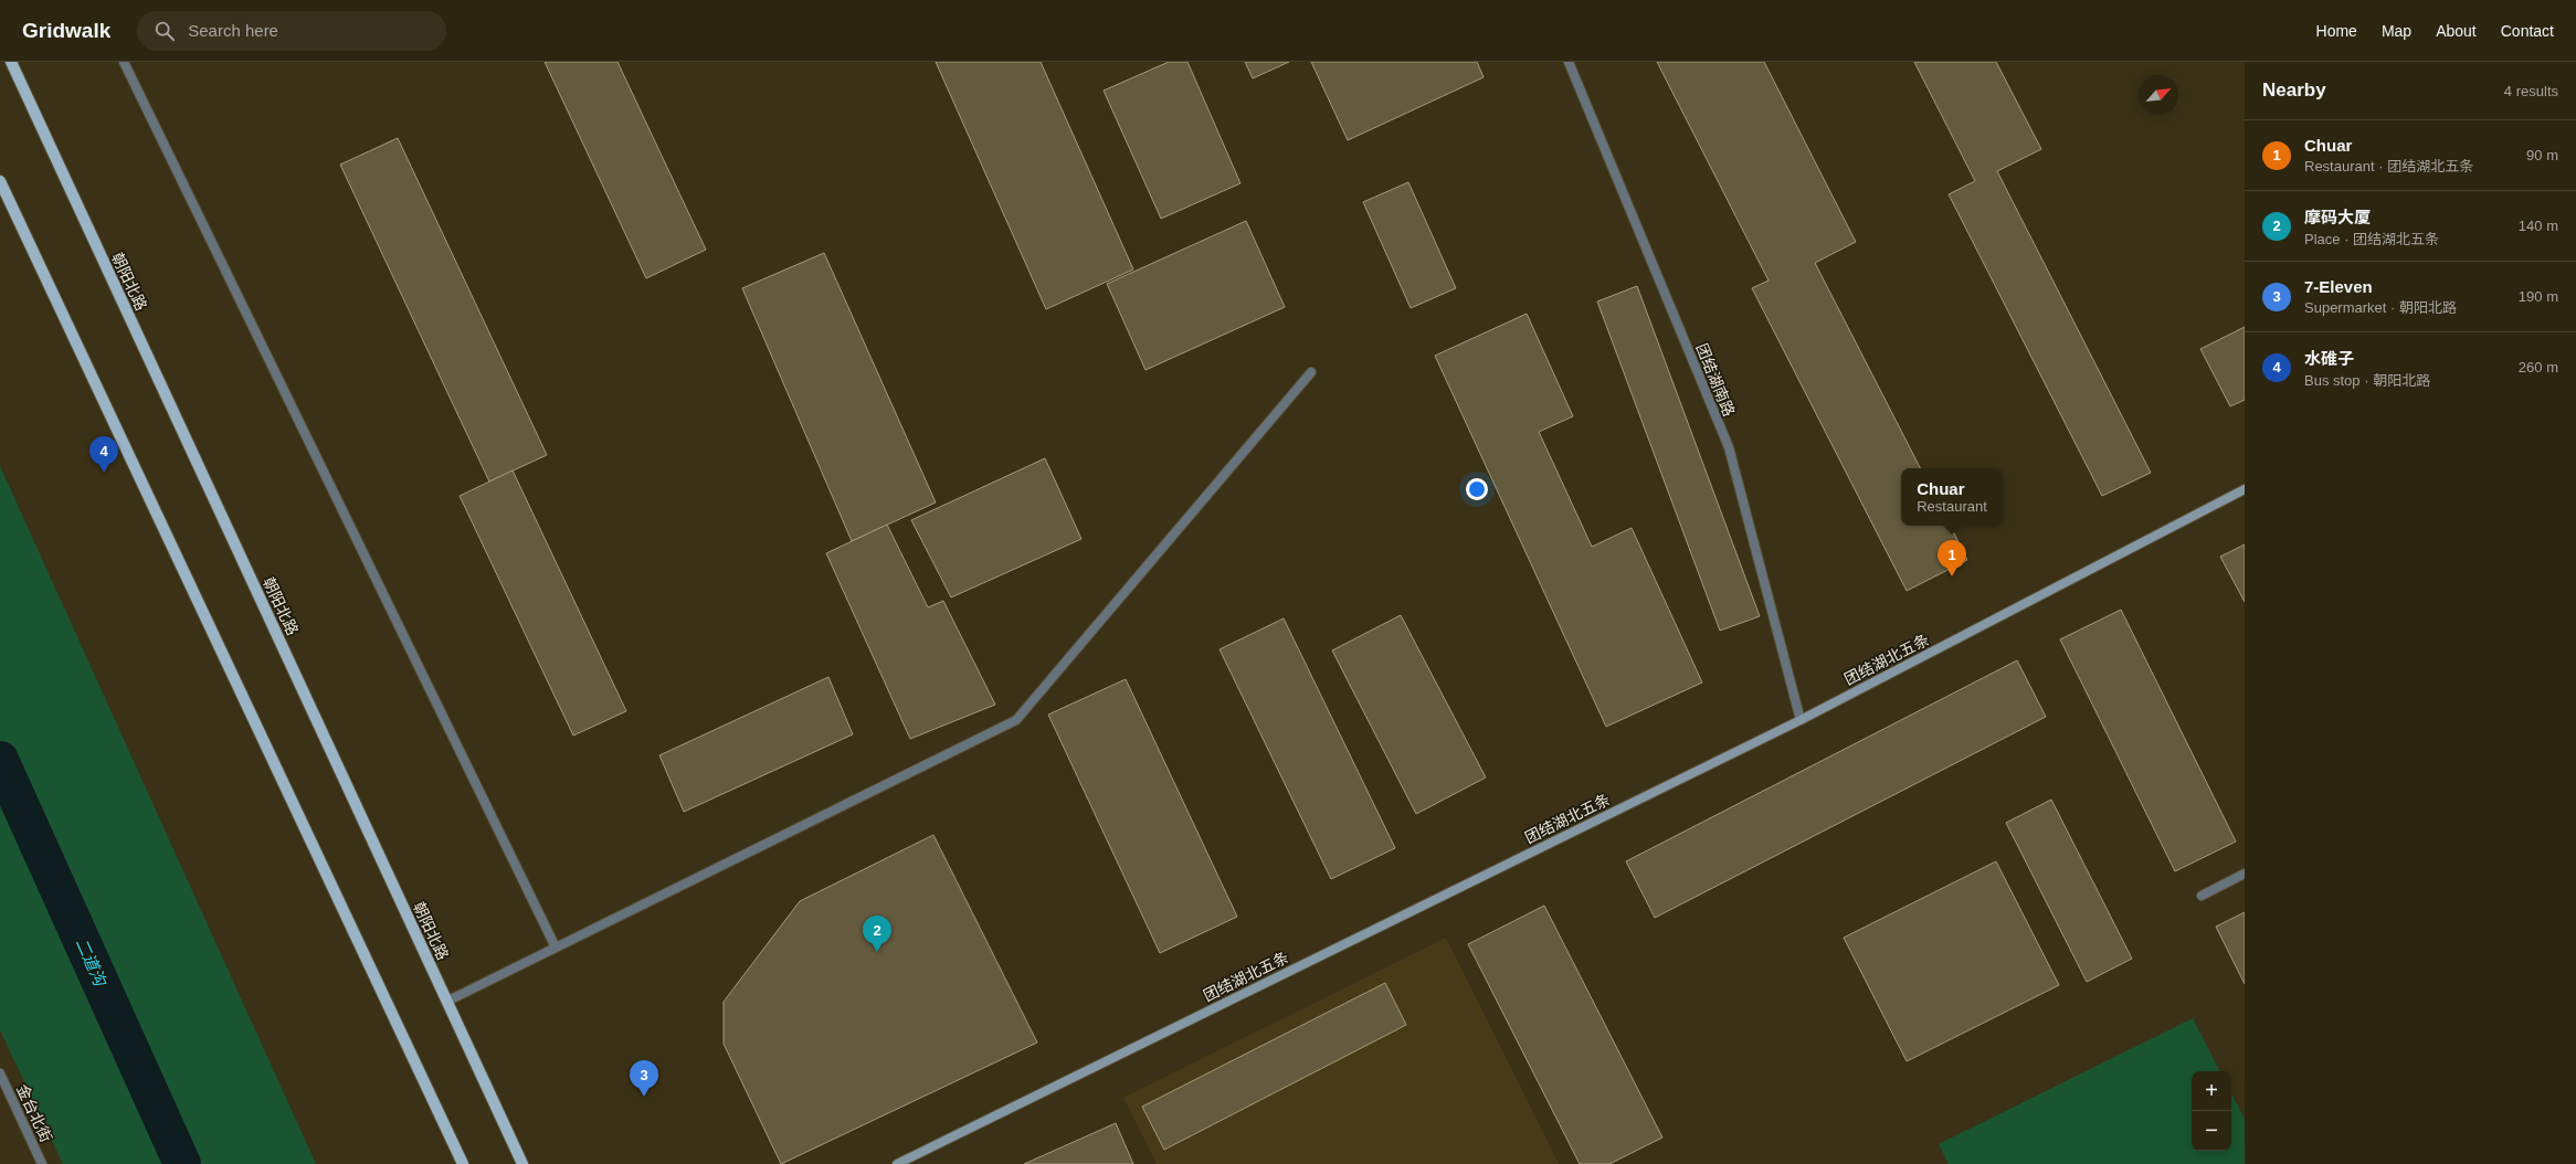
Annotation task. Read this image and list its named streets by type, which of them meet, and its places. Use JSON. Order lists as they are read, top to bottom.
{
  "streets": {
    "main road": ["朝阳北路"],
    "street": ["团结湖南路", "团结湖北五条", "金台北街"]
  },
  "crossings": [
    ["团结湖南路", "团结湖北五条"]
  ],
  "water": ["二道沟"],
  "north": "top right",
  "page": {
    "header": "Gridwalk",
    "search": "Search here",
    "nav": [
      "Home",
      "Map",
      "About",
      "Contact"
    ],
    "heading": ["Nearby", "4 results"],
    "list": [
      {
        "mark": "1",
        "name": "Chuar",
        "note": "Restaurant · 团结湖北五条",
        "value": "90 m"
      },
      {
        "mark": "2",
        "name": "摩码大厦",
        "note": "Place · 团结湖北五条",
        "value": "140 m"
      },
      {
        "mark": "3",
        "name": "7-Eleven",
        "note": "Supermarket · 朝阳北路",
        "value": "190 m"
      },
      {
        "mark": "4",
        "name": "水碓子",
        "note": "Bus stop · 朝阳北路",
        "value": "260 m"
      }
    ],
    "pins": [
      "4",
      "1",
      "2",
      "3"
    ],
    "popup": ["Chuar", "Restaurant"],
    "map_buttons": ["+", "−"]
  }
}
